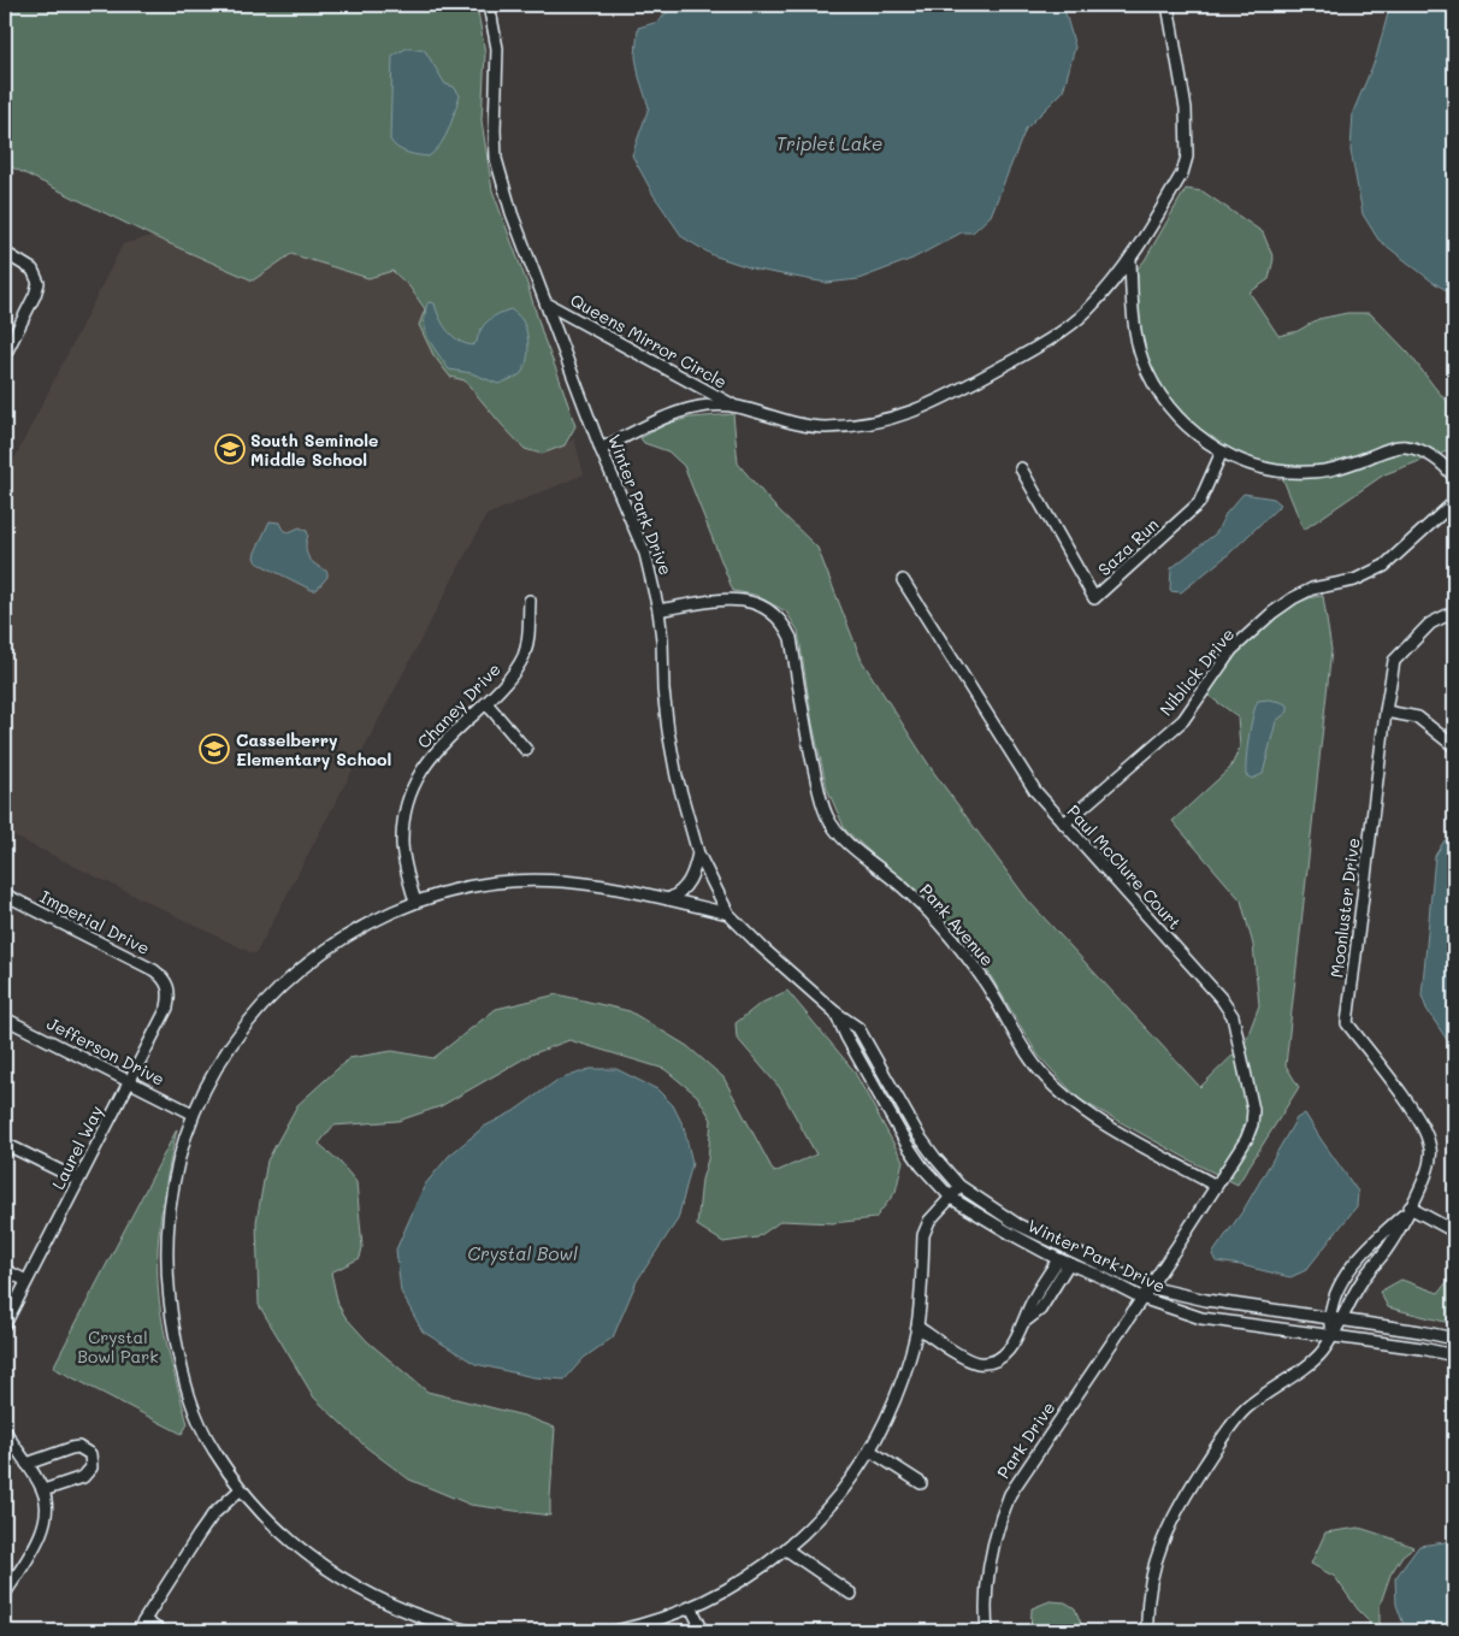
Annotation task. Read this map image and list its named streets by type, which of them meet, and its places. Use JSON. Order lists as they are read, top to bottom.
{
  "streets": {
    "street": [
      "Queens Mirror Circle",
      "Winter Park Drive",
      "Saza Run",
      "Niblick Drive",
      "Chaney Drive",
      "Paul McClure Court",
      "Moonluster Drive",
      "Imperial Drive",
      "Park Avenue",
      "Jefferson Drive",
      "Laurel Way",
      "Park Drive"
    ]
  },
  "crossings": [
    ["Queens Mirror Circle", "Winter Park Drive"],
    ["Winter Park Drive", "Moonluster Drive"],
    ["Winter Park Drive", "Park Avenue"],
    ["Winter Park Drive", "Park Drive"],
    ["Niblick Drive", "Paul McClure Court"],
    ["Paul McClure Court", "Park Avenue"],
    ["Imperial Drive", "Laurel Way"],
    ["Jefferson Drive", "Laurel Way"]
  ],
  "water": ["Triplet Lake", "Crystal Bowl"],
  "parks": ["Crystal Bowl Park"],
  "places": {
    "school or university": ["South Seminole Middle School", "Casselberry Elementary School"]
  }
}
